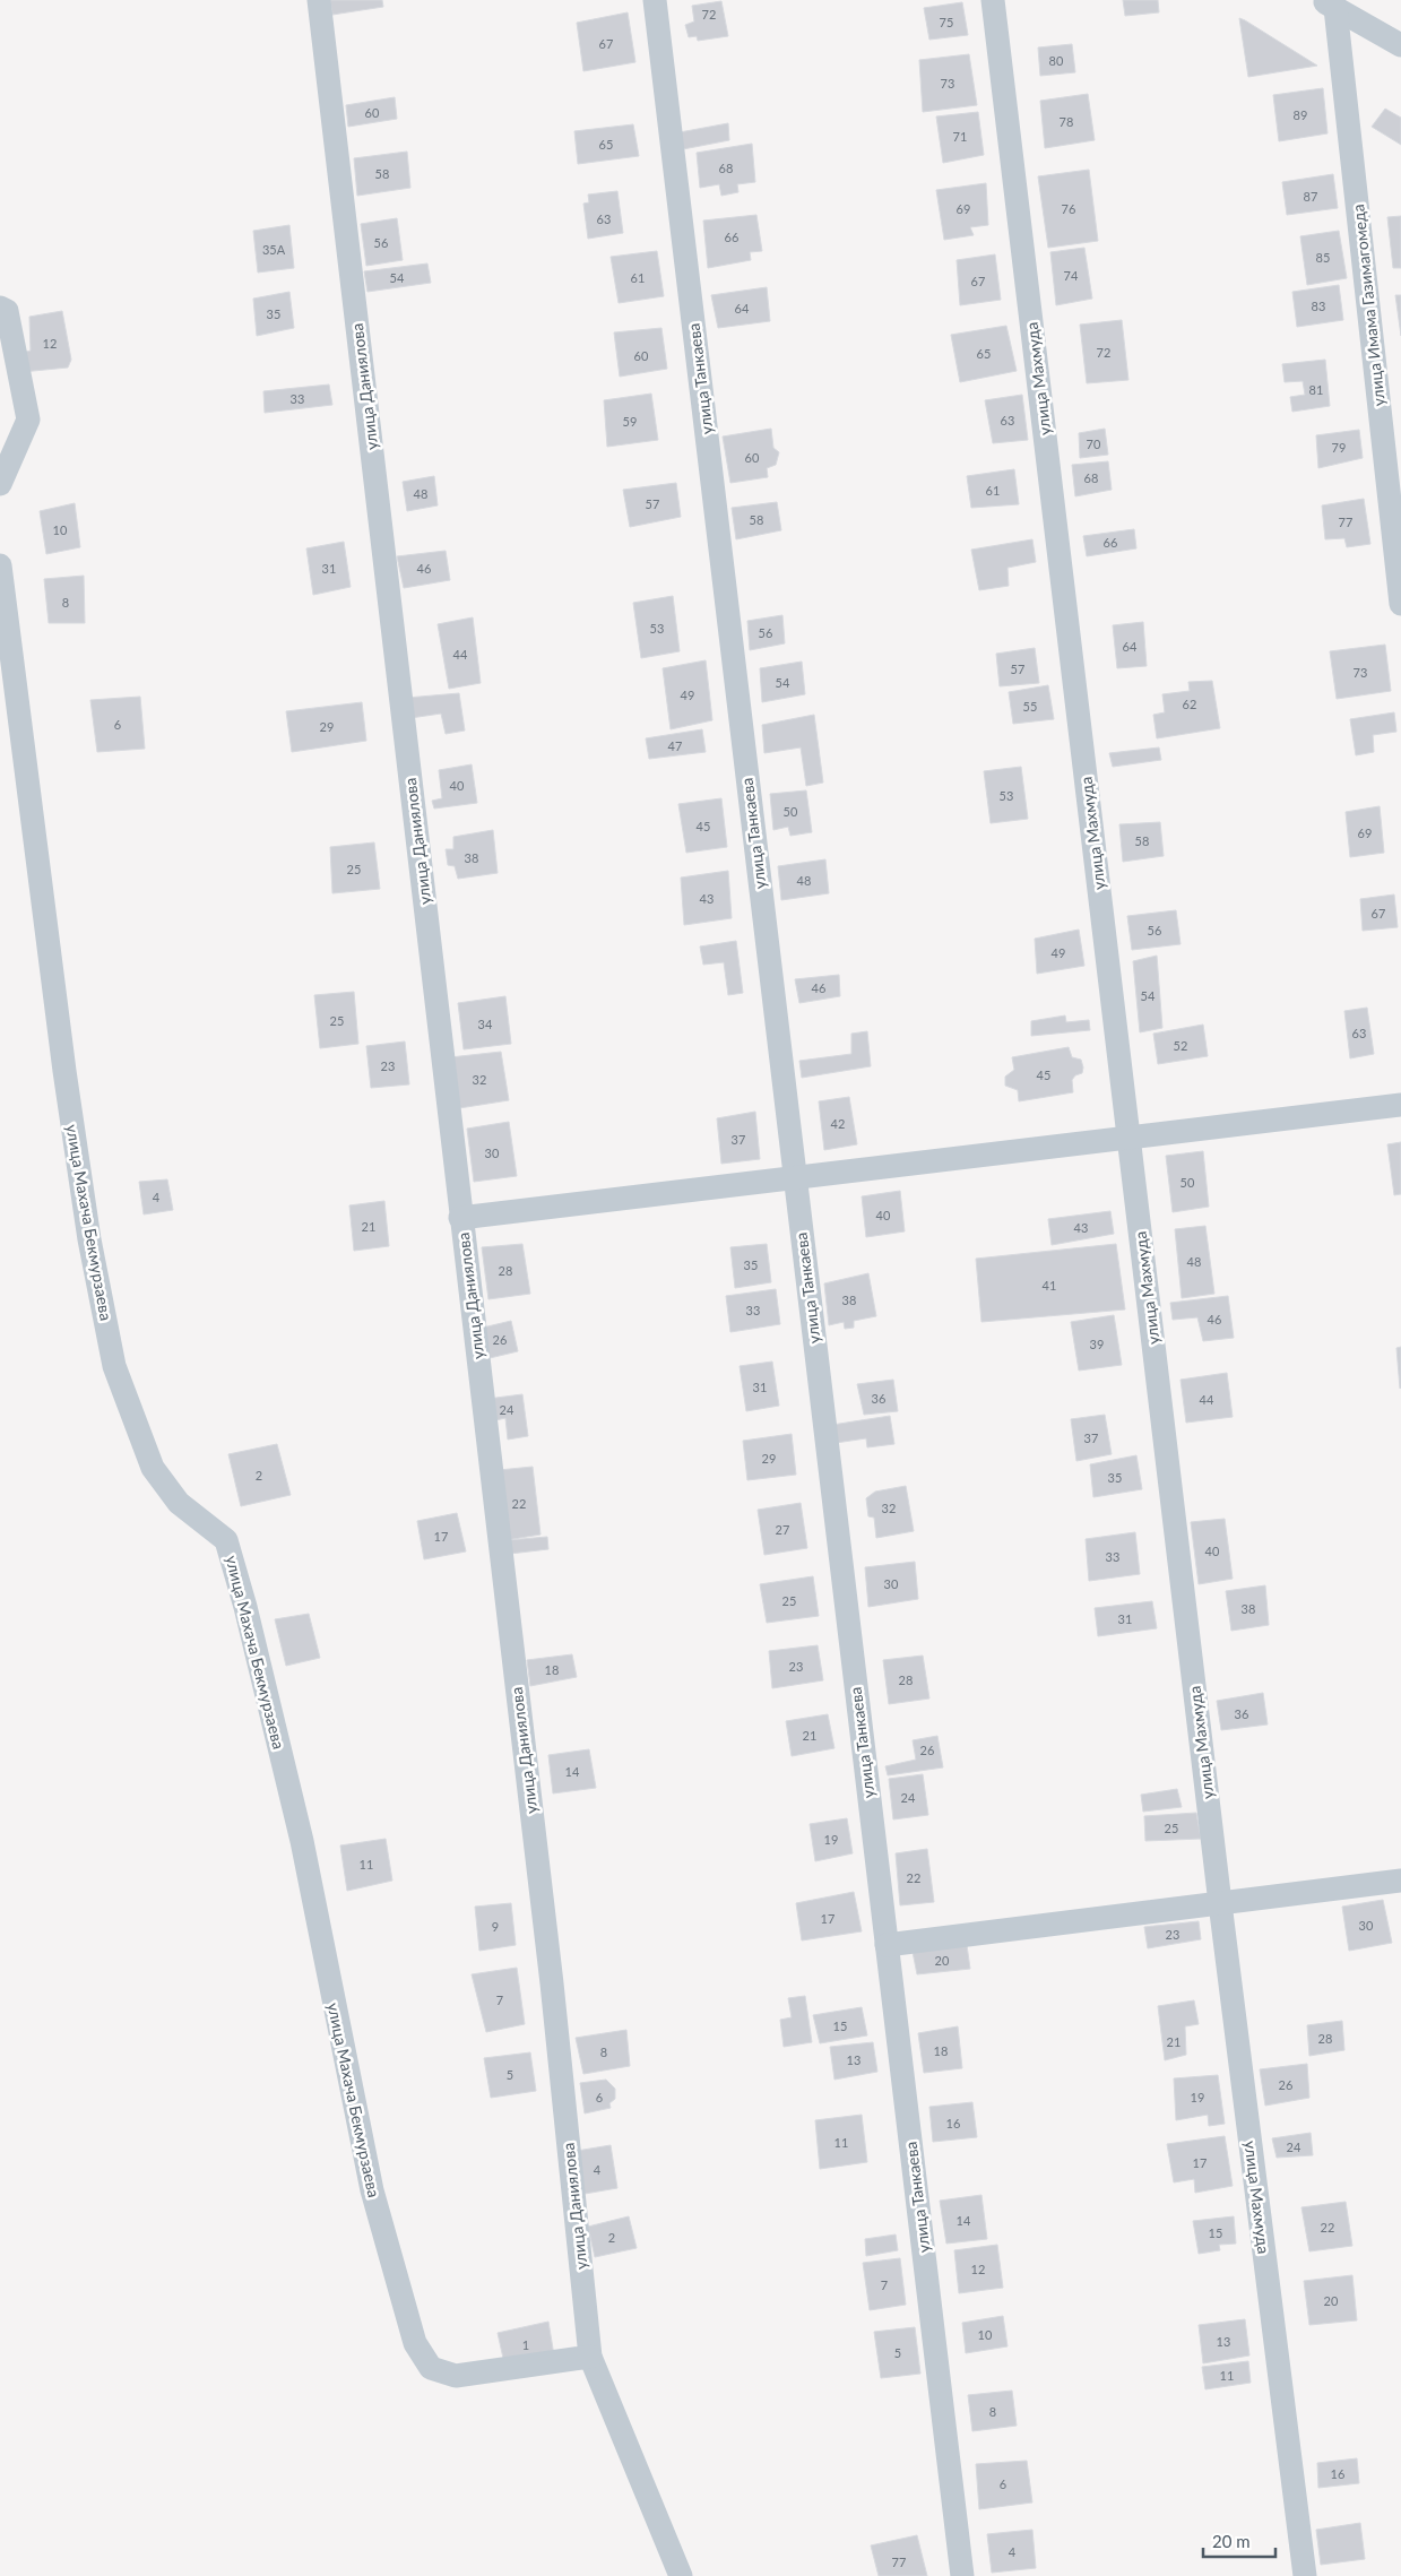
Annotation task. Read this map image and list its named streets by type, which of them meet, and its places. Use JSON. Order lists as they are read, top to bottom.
{
  "streets": {
    "street": [
      "улица Имама Газимагомеда",
      "улица Танкаева",
      "улица Махмуда",
      "улица Даниялова",
      "улица Махача Бекмурзаева"
    ]
  },
  "crossings": [
    ["улица Даниялова", "улица Махача Бекмурзаева"]
  ],
  "house_numbers": [
    "72",
    "75",
    "67",
    "80",
    "73",
    "60",
    "89",
    "78",
    "71",
    "65",
    "68",
    "58",
    "87",
    "69",
    "76",
    "63",
    "66",
    "56",
    "35А",
    "85",
    "74",
    "54",
    "61",
    "67",
    "83",
    "64",
    "35",
    "12",
    "72",
    "65",
    "60",
    "81",
    "33",
    "63",
    "59",
    "70",
    "79",
    "60",
    "68",
    "61",
    "48",
    "57",
    "58",
    "77",
    "10",
    "66",
    "31",
    "46",
    "8",
    "53",
    "56",
    "64",
    "44",
    "57",
    "73",
    "54",
    "49",
    "62",
    "55",
    "6",
    "29",
    "47",
    "40",
    "53",
    "50",
    "45",
    "69",
    "58",
    "38",
    "25",
    "48",
    "43",
    "67",
    "56",
    "49",
    "46",
    "54",
    "25",
    "34",
    "63",
    "52",
    "23",
    "45",
    "32",
    "42",
    "37",
    "30",
    "50",
    "4",
    "40",
    "21",
    "43",
    "48",
    "35",
    "28",
    "41",
    "38",
    "33",
    "46",
    "26",
    "39",
    "31",
    "36",
    "44",
    "24",
    "37",
    "29",
    "2",
    "35",
    "22",
    "32",
    "27",
    "17",
    "40",
    "33",
    "30",
    "25",
    "38",
    "31",
    "23",
    "18",
    "28",
    "36",
    "21",
    "26",
    "14",
    "24",
    "25",
    "19",
    "11",
    "22",
    "17",
    "30",
    "9",
    "23",
    "20",
    "7",
    "15",
    "28",
    "21",
    "18",
    "8",
    "13",
    "5",
    "26",
    "6",
    "19",
    "16",
    "11",
    "24",
    "17",
    "4",
    "14",
    "22",
    "15",
    "2",
    "12",
    "7",
    "20",
    "10",
    "13",
    "1",
    "5",
    "11",
    "8",
    "16",
    "6",
    "4",
    "77"
  ],
  "scale_bar": "20 m"
}
